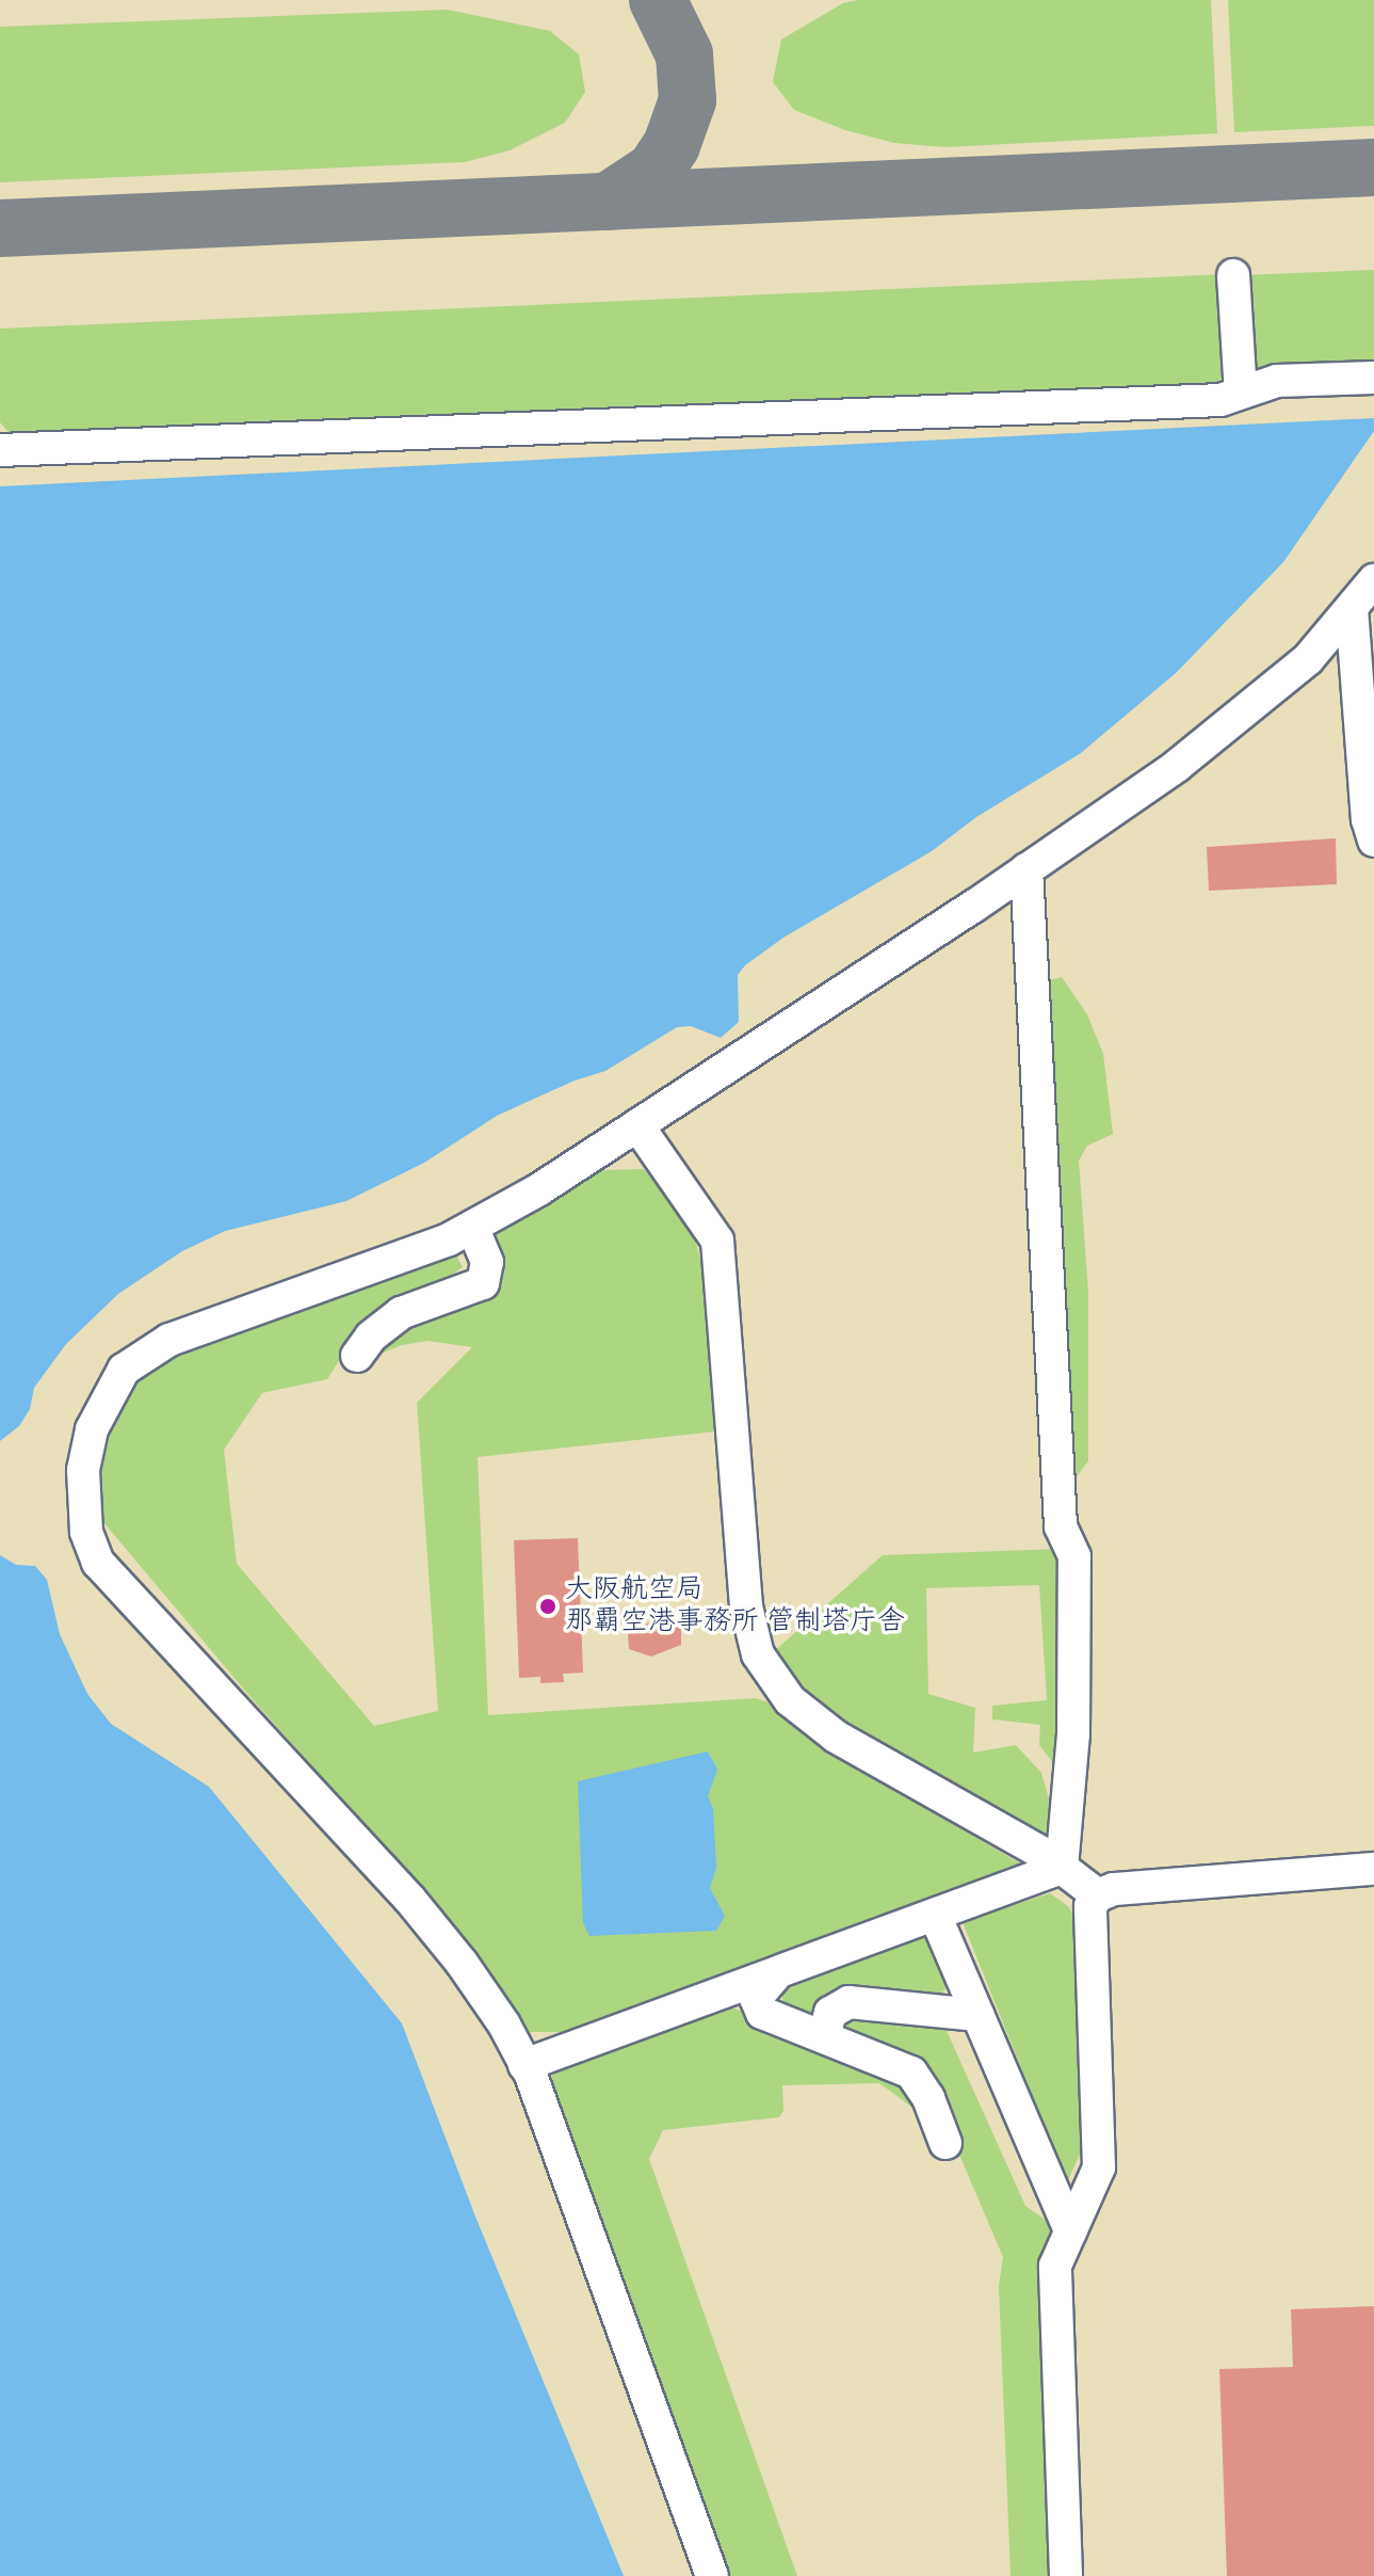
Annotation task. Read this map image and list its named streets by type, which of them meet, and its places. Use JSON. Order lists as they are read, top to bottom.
{
  "places": ["大阪航空局 那覇空港事務所 管制塔庁舎"]
}
